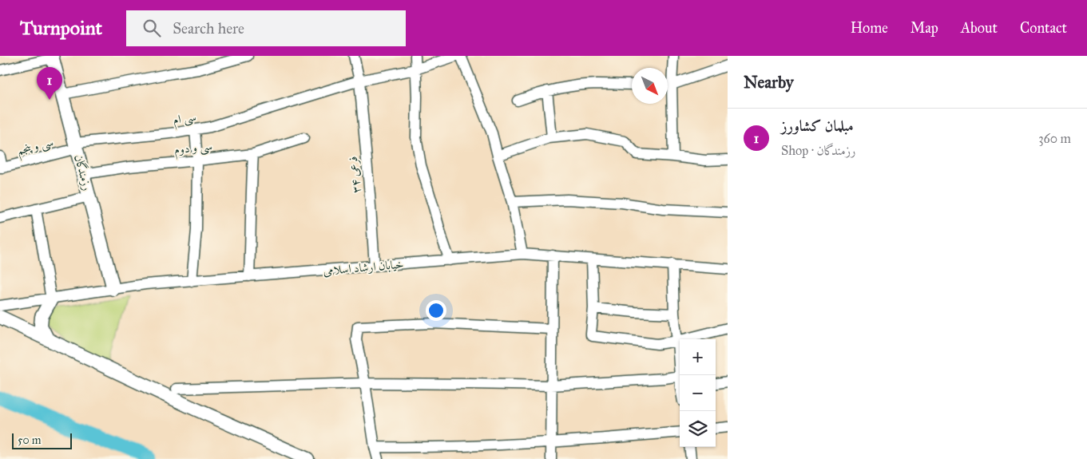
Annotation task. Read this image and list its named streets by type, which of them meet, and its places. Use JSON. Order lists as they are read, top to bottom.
{
  "streets": {
    "main road": ["رزمندگان"],
    "street": [
      "سی ام",
      "سی و پنجم",
      "سی و دوم",
      "فرعی ۳۴",
      "خیابان ارشاد اسلامی"
    ]
  },
  "crossings": [
    ["سی ام", "سی و پنجم"],
    ["سی ام", "رزمندگان"],
    ["سی ام", "فرعی ۳۴"],
    ["سی و پنجم", "رزمندگان"],
    ["سی و دوم", "رزمندگان"],
    ["رزمندگان", "خیابان ارشاد اسلامی"],
    ["فرعی ۳۴", "خیابان ارشاد اسلامی"]
  ],
  "scale_bar": "50 m",
  "north": "bottom right",
  "page": {
    "header": "Turnpoint",
    "search": "Search here",
    "nav": [
      "Home",
      "Map",
      "About",
      "Contact"
    ],
    "heading": "Nearby",
    "pins": "1",
    "list": [
      {
        "mark": "1",
        "name": "مبلمان کشاورز",
        "note": "Shop · رزمندگان",
        "value": "360 m"
      }
    ],
    "map_buttons": ["+", "−"],
    "scale": "50 m"
  }
}
